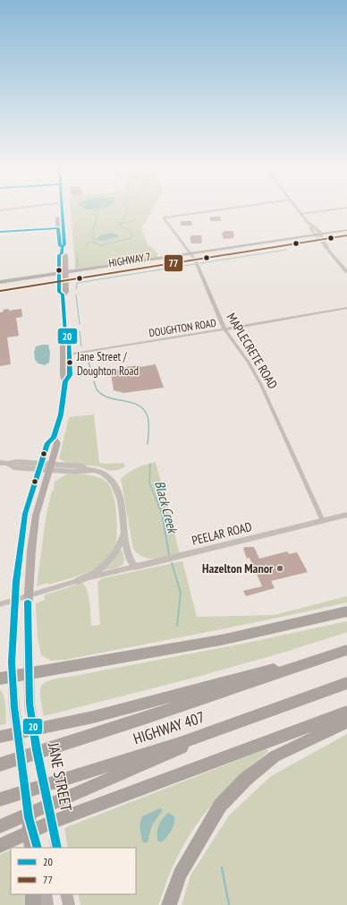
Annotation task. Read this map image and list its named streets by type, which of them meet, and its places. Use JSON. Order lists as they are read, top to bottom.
{
  "streets": {
    "highway": ["HIGHWAY 407"],
    "main road": ["HIGHWAY 7", "JANE STREET"],
    "street": ["DOUGHTON ROAD", "MAPLECRETE ROAD", "PEELAR ROAD"]
  },
  "crossings": [
    ["HIGHWAY 7", "MAPLECRETE ROAD"],
    ["HIGHWAY 7", "JANE STREET"],
    ["DOUGHTON ROAD", "MAPLECRETE ROAD"],
    ["DOUGHTON ROAD", "JANE STREET"],
    ["MAPLECRETE ROAD", "PEELAR ROAD"]
  ],
  "water": ["Black Creek"],
  "places": ["Jane Street / Doughton Road", "Hazelton Manor"],
  "lines": ["transit line 20", "transit line 77"],
  "legend": ["20", "77"]
}
